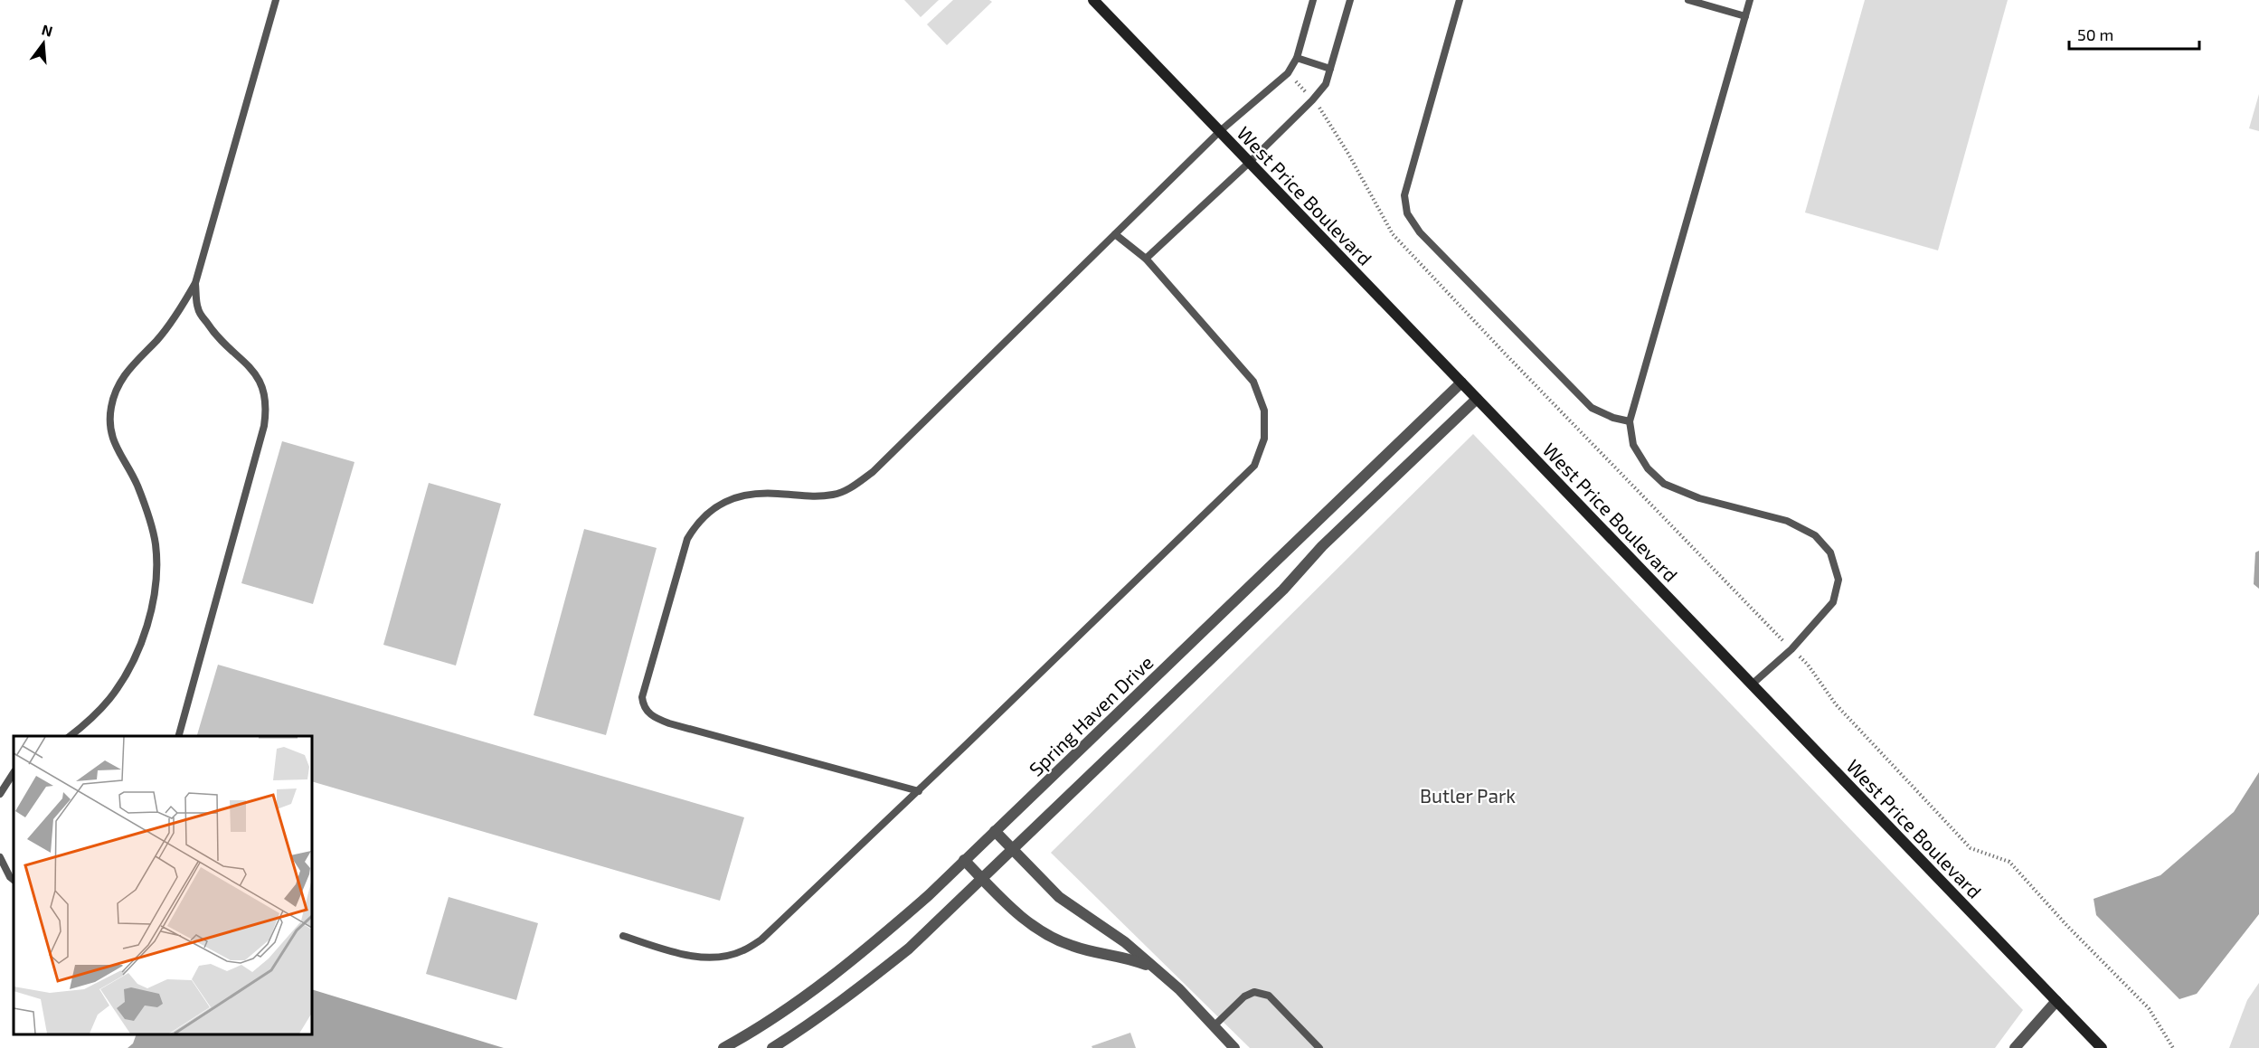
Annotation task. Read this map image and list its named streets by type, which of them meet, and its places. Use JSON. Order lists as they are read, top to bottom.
{
  "streets": {
    "street": ["West Price Boulevard", "Spring Haven Drive"]
  },
  "crossings": [
    ["West Price Boulevard", "Spring Haven Drive"]
  ],
  "parks": ["Butler Park"],
  "scale_bar": "50 m",
  "north": "top"
}
